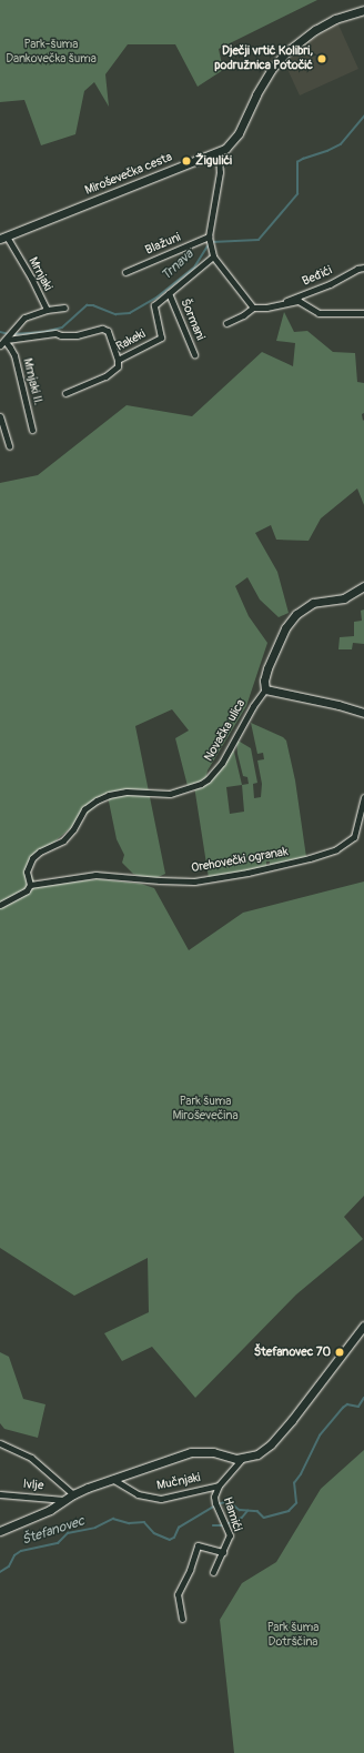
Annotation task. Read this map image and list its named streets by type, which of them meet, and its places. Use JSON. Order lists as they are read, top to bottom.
{
  "streets": {
    "street": [
      "Miroševečka cesta",
      "Blažuni",
      "Mrnjaki",
      "Beđići",
      "Šormani",
      "Rakeki",
      "Mrnjaki II.",
      "Novačka ulica",
      "Orehovečki ogranak",
      "Mučnjaki",
      "Ivlje",
      "Hamići"
    ]
  },
  "crossings": [
    ["Miroševečka cesta", "Mrnjaki"],
    ["Mrnjaki", "Mrnjaki II."],
    ["Šormani", "Rakeki"],
    ["Novačka ulica", "Orehovečki ogranak"],
    ["Mučnjaki", "Hamići"]
  ],
  "water": ["Trnava", "Štefanovec"],
  "parks": ["Park-šuma Dankovečka šuma", "Park šuma Miroševečina", "Park šuma Dotrščina"],
  "places": ["Dječji vrtić Kolibri, podružnica Potočić", "Žigulići", "Štefanovec 70"]
}
